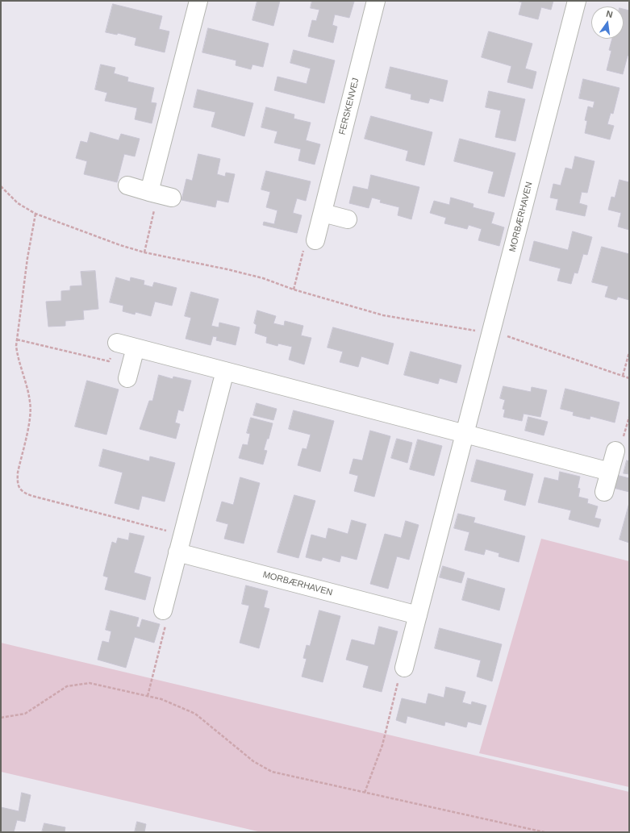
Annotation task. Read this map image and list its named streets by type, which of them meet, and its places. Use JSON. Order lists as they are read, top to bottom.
{
  "streets": {
    "street": ["FERSKENVEJ", "MORBÆRHAVEN"]
  },
  "north": "top"
}
